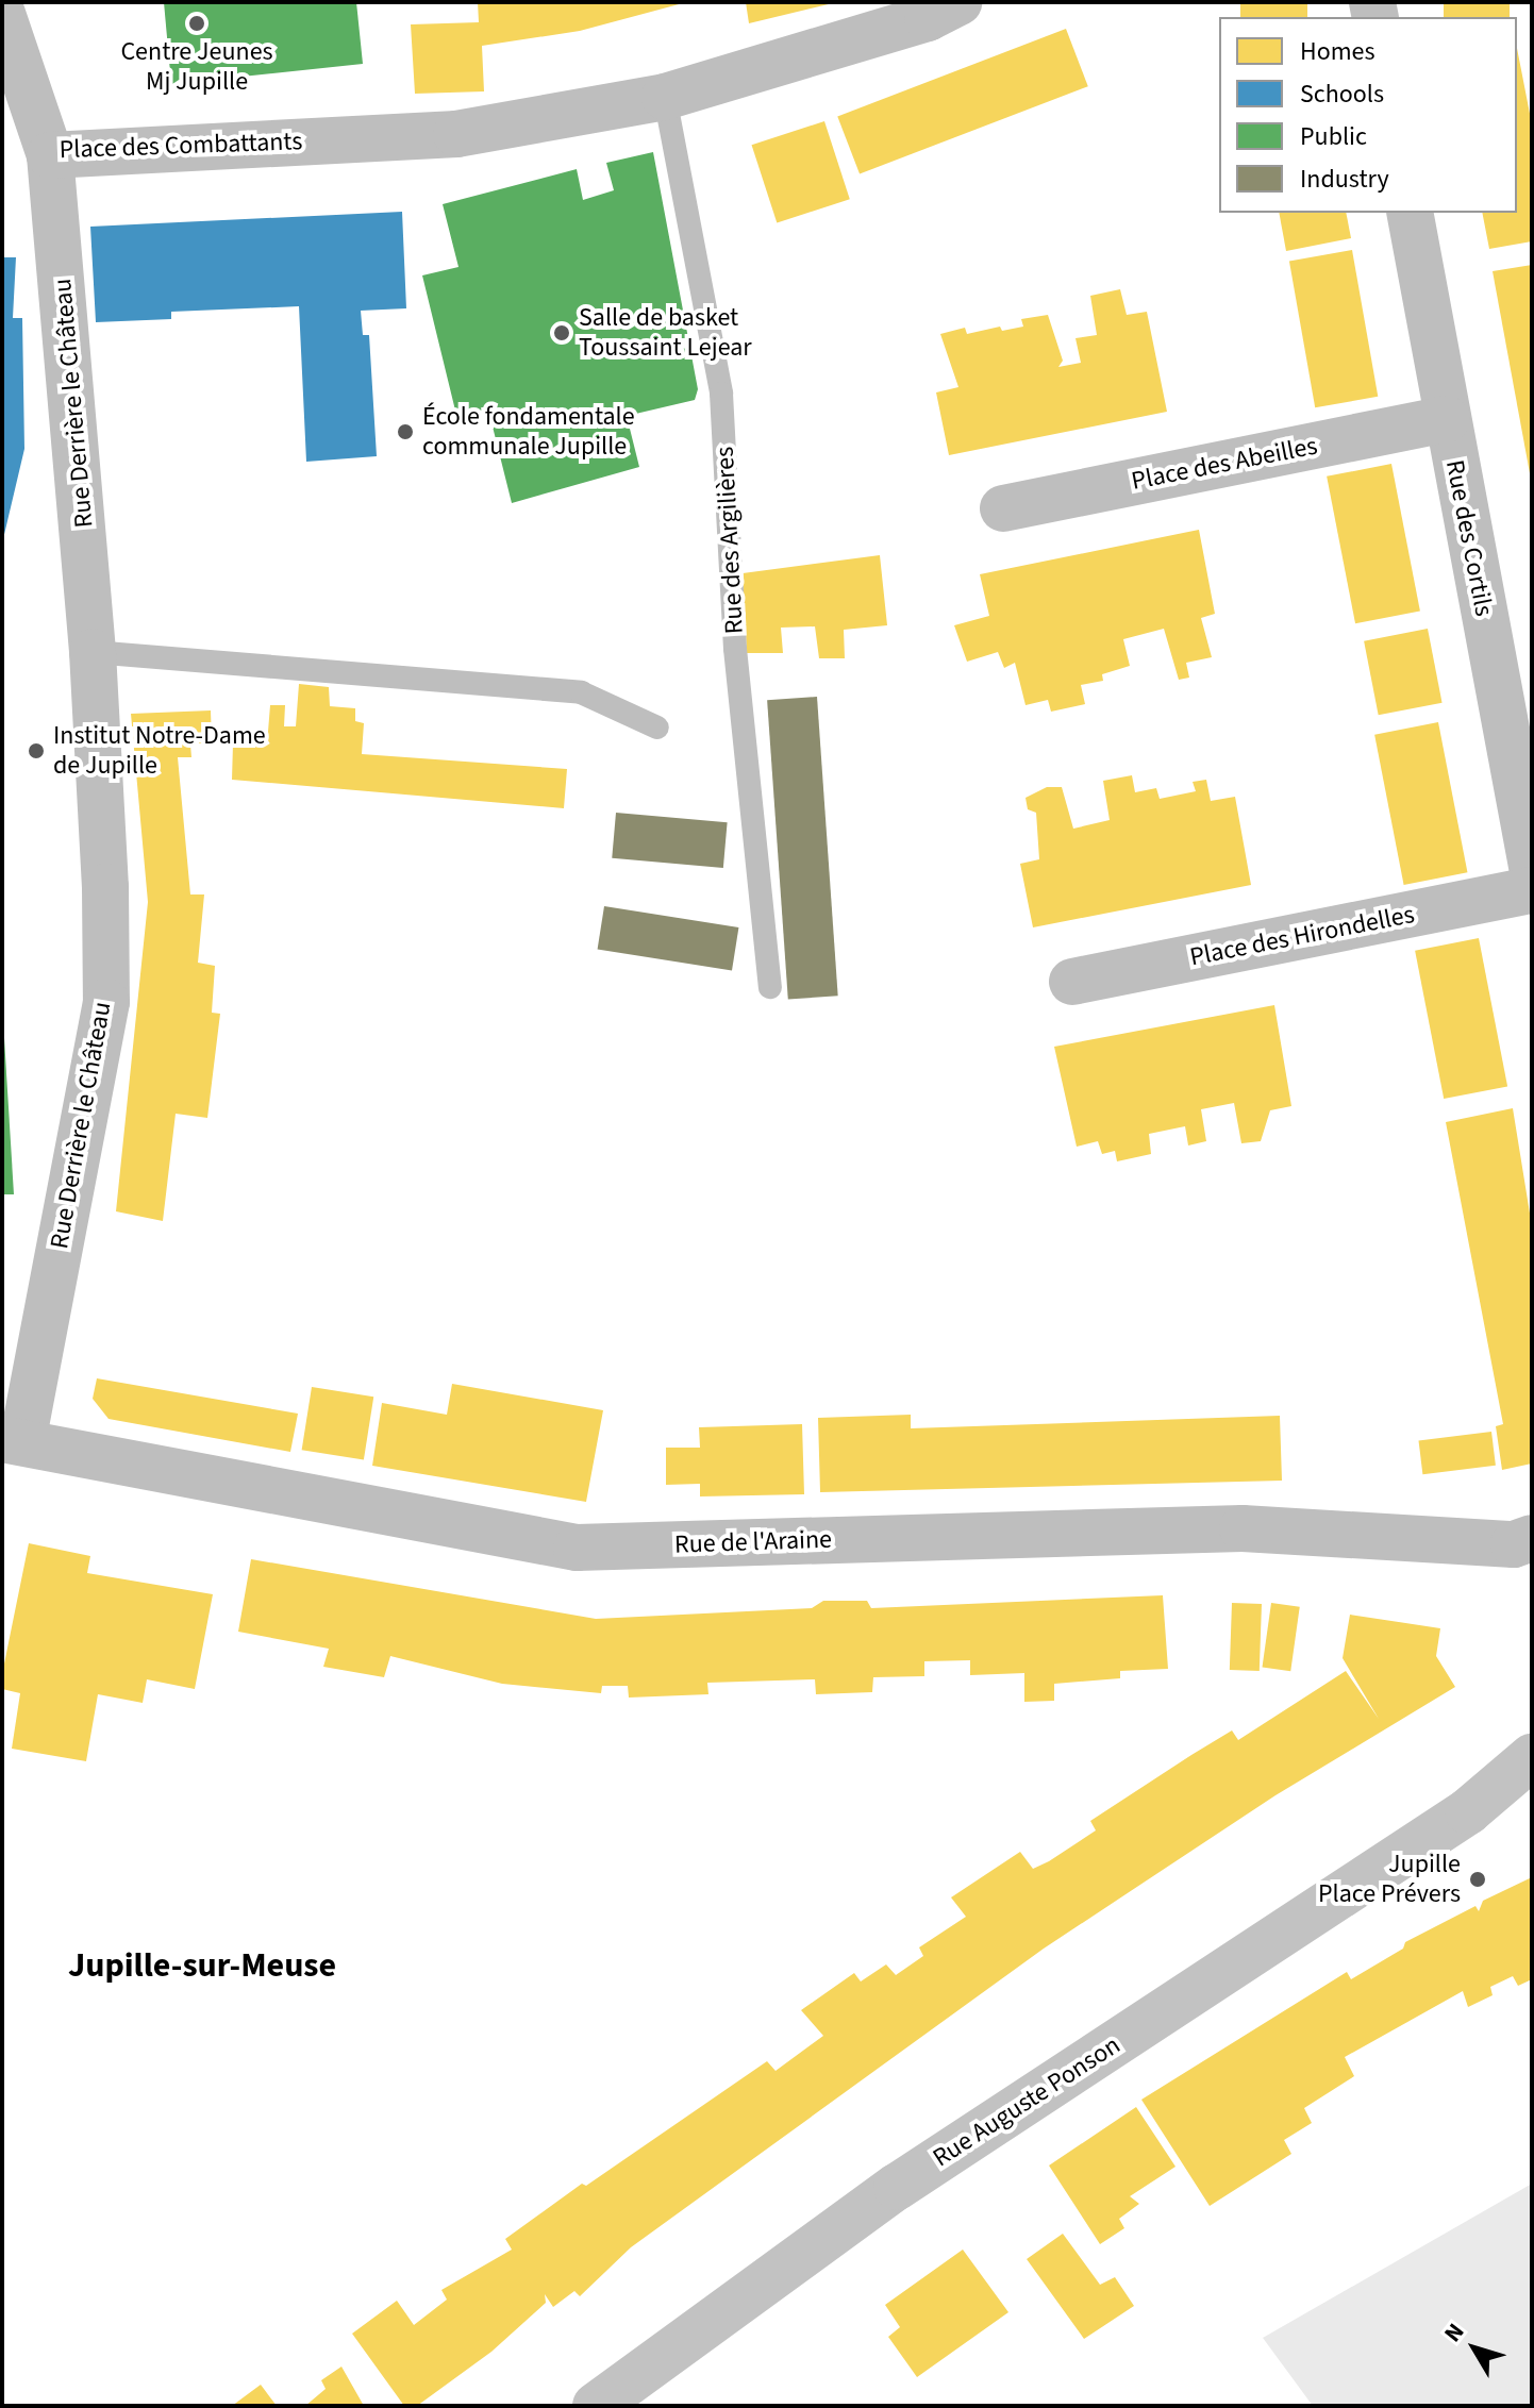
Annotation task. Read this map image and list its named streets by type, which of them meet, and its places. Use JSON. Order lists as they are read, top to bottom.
{
  "streets": {
    "street": [
      "Place des Combattants",
      "Rue Derrière le Château",
      "Place des Abeilles",
      "Rue des Cortils",
      "Place des Hirondelles",
      "Rue de l'Araine",
      "Rue Auguste Ponson"
    ],
    "lane": ["Rue des Argilières"]
  },
  "crossings": [
    ["Place des Combattants", "Rue Derrière le Château"],
    ["Place des Combattants", "Rue des Argilières"],
    ["Rue Derrière le Château", "Rue de l'Araine"],
    ["Place des Abeilles", "Rue des Cortils"]
  ],
  "districts": ["Jupille-sur-Meuse"],
  "places": [
    "Centre Jeunes Mj Jupille",
    "Salle de basket Toussaint Lejear",
    "École fondamentale communale Jupille",
    "Institut Notre-Dame de Jupille",
    "Jupille Place Prévers"
  ],
  "legend": [
    "Homes",
    "Schools",
    "Public",
    "Industry"
  ],
  "north": "top left"
}
